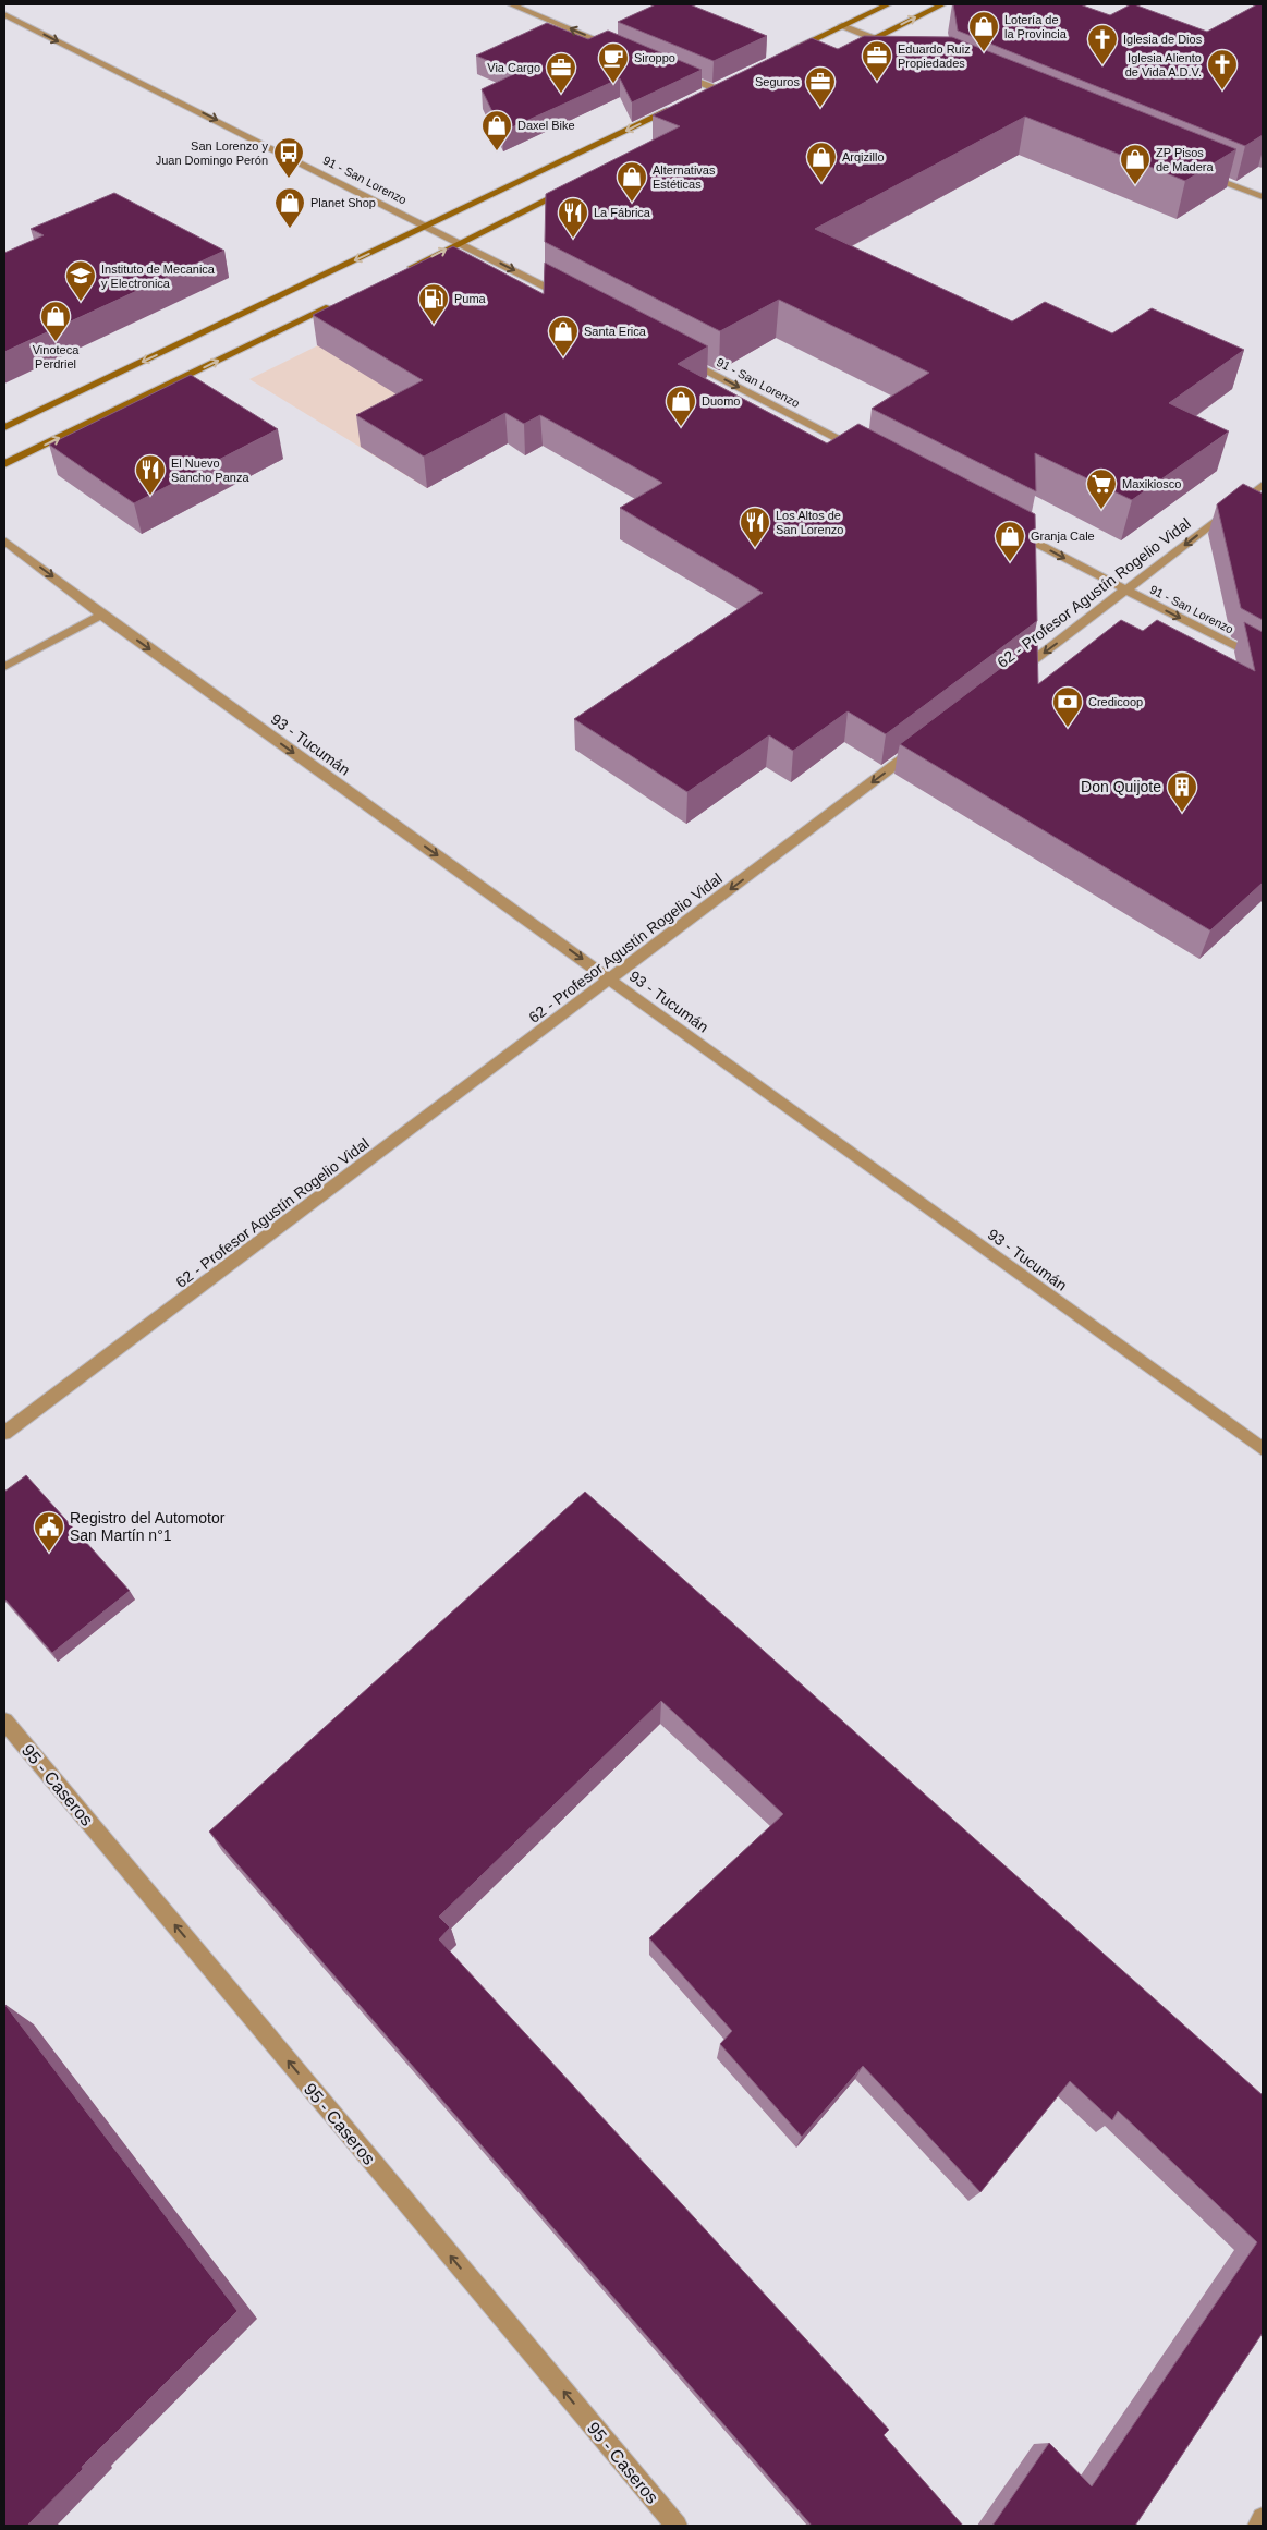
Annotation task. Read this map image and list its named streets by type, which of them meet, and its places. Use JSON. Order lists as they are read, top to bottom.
{
  "streets": {
    "street": [
      "91 - San Lorenzo",
      "62 - Profesor Agustín Rogelio Vidal",
      "93 - Tucumán",
      "95 - Caseros"
    ]
  },
  "crossings": [
    ["91 - San Lorenzo", "62 - Profesor Agustín Rogelio Vidal"],
    ["62 - Profesor Agustín Rogelio Vidal", "93 - Tucumán"]
  ],
  "one_way": [
    "91 - San Lorenzo",
    "62 - Profesor Agustín Rogelio Vidal",
    "93 - Tucumán",
    "95 - Caseros"
  ],
  "places": {
    "shop": [
      "Lotería de la Provincia",
      "Daxel Bike",
      "Arqizillo",
      "ZP Pisos de Madera",
      "Alternativas Estéticas",
      "Planet Shop",
      "Vinoteca Perdriel",
      "Santa Erica",
      "Duomo",
      "Granja Cale"
    ],
    "church": ["Iglesia de Dios", "Iglesia Aliento de Vida A.D.V."],
    "office": ["Eduardo Ruiz Propiedades", "Via Cargo", "Seguros"],
    "cafe": ["Siroppo"],
    "bus stop": ["San Lorenzo y Juan Domingo Perón"],
    "restaurant": ["La Fábrica", "El Nuevo Sancho Panza", "Los Altos de San Lorenzo"],
    "school or university": ["Instituto de Mecanica y Electronica"],
    "fuel station": ["Puma"],
    "supermarket": ["Maxikiosco"],
    "bank": ["Credicoop"],
    "building": ["Don Quijote"],
    "public building": ["Registro del Automotor San Martín n°1"]
  }
}
